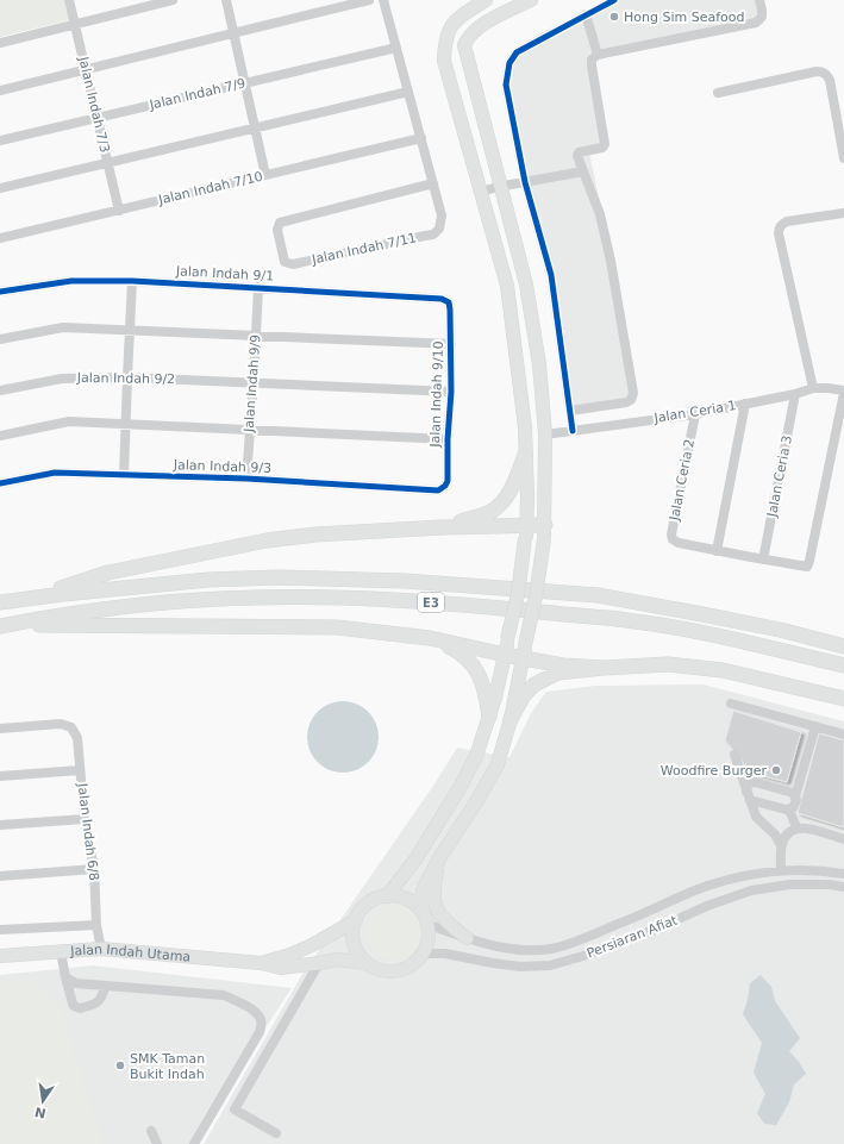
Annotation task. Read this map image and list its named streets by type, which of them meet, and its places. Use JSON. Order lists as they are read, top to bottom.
{
  "streets": {
    "highway": ["E3"],
    "main road": ["Jalan Indah Utama"],
    "street": [
      "Jalan Indah 7/9",
      "Jalan Indah 7/3",
      "Jalan Indah 7/10",
      "Jalan Indah 7/11",
      "Jalan Indah 9/1",
      "Jalan Indah 9/2",
      "Jalan Indah 9/9",
      "Jalan Indah 9/10",
      "Jalan Ceria 1",
      "Jalan Indah 9/3",
      "Jalan Ceria 3",
      "Jalan Ceria 2",
      "Jalan Indah 6/8",
      "Persiaran Afiat"
    ]
  },
  "crossings": [
    ["Jalan Indah 7/9", "Jalan Indah 7/3"],
    ["Jalan Indah 7/3", "Jalan Indah 7/10"],
    ["Jalan Indah 9/1", "Jalan Indah 9/9"],
    ["Jalan Indah 9/1", "Jalan Indah 9/10"],
    ["Jalan Indah 9/2", "Jalan Indah 9/9"],
    ["Jalan Indah 9/2", "Jalan Indah 9/10"],
    ["Jalan Indah 9/9", "Jalan Indah 9/3"],
    ["Jalan Indah 9/10", "Jalan Indah 9/3"],
    ["Jalan Ceria 1", "Jalan Ceria 3"],
    ["Jalan Ceria 1", "Jalan Ceria 2"],
    ["Jalan Indah 6/8", "Jalan Indah Utama"],
    ["Persiaran Afiat", "Jalan Indah Utama"]
  ],
  "places": ["Hong Sim Seafood", "Woodfire Burger", "SMK Taman Bukit Indah"],
  "north": "bottom"
}
